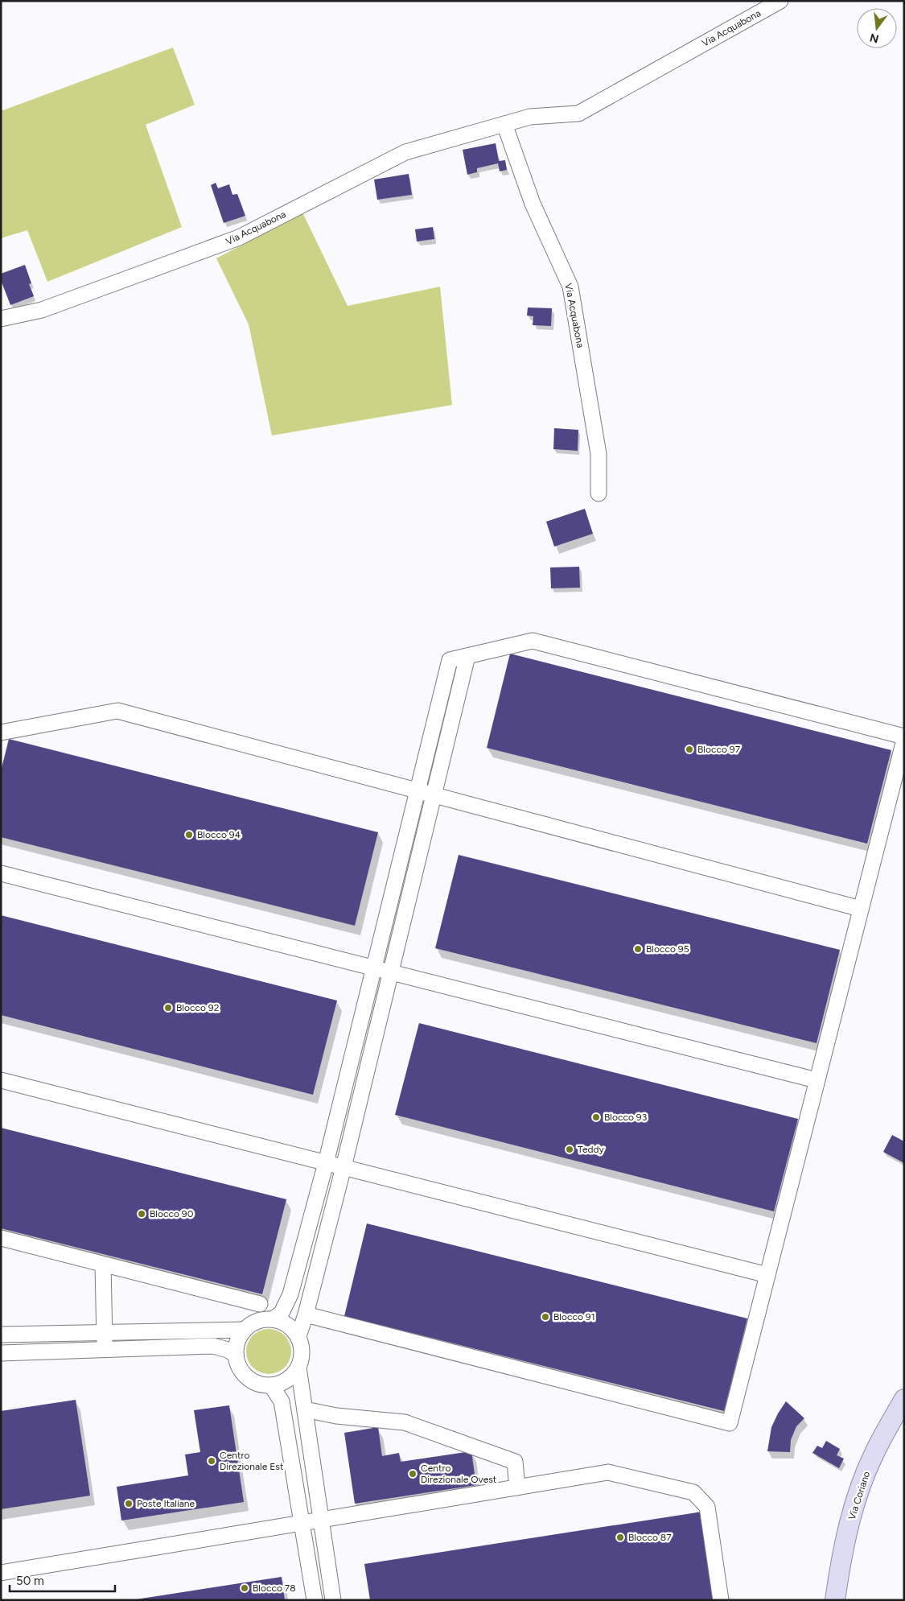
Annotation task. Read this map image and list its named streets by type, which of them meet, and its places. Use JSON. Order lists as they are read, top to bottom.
{
  "streets": {
    "main road": ["Via Coriano"],
    "street": ["Via Acquabona"]
  },
  "places": [
    "Blocco 97",
    "Blocco 94",
    "Blocco 95",
    "Blocco 92",
    "Blocco 93",
    "Teddy",
    "Blocco 90",
    "Blocco 91",
    "Centro Direzionale Est",
    "Centro Direzionale Ovest",
    "Poste Italiane",
    "Blocco 87",
    "Blocco 78"
  ],
  "scale_bar": "50 m",
  "north": "bottom"
}
